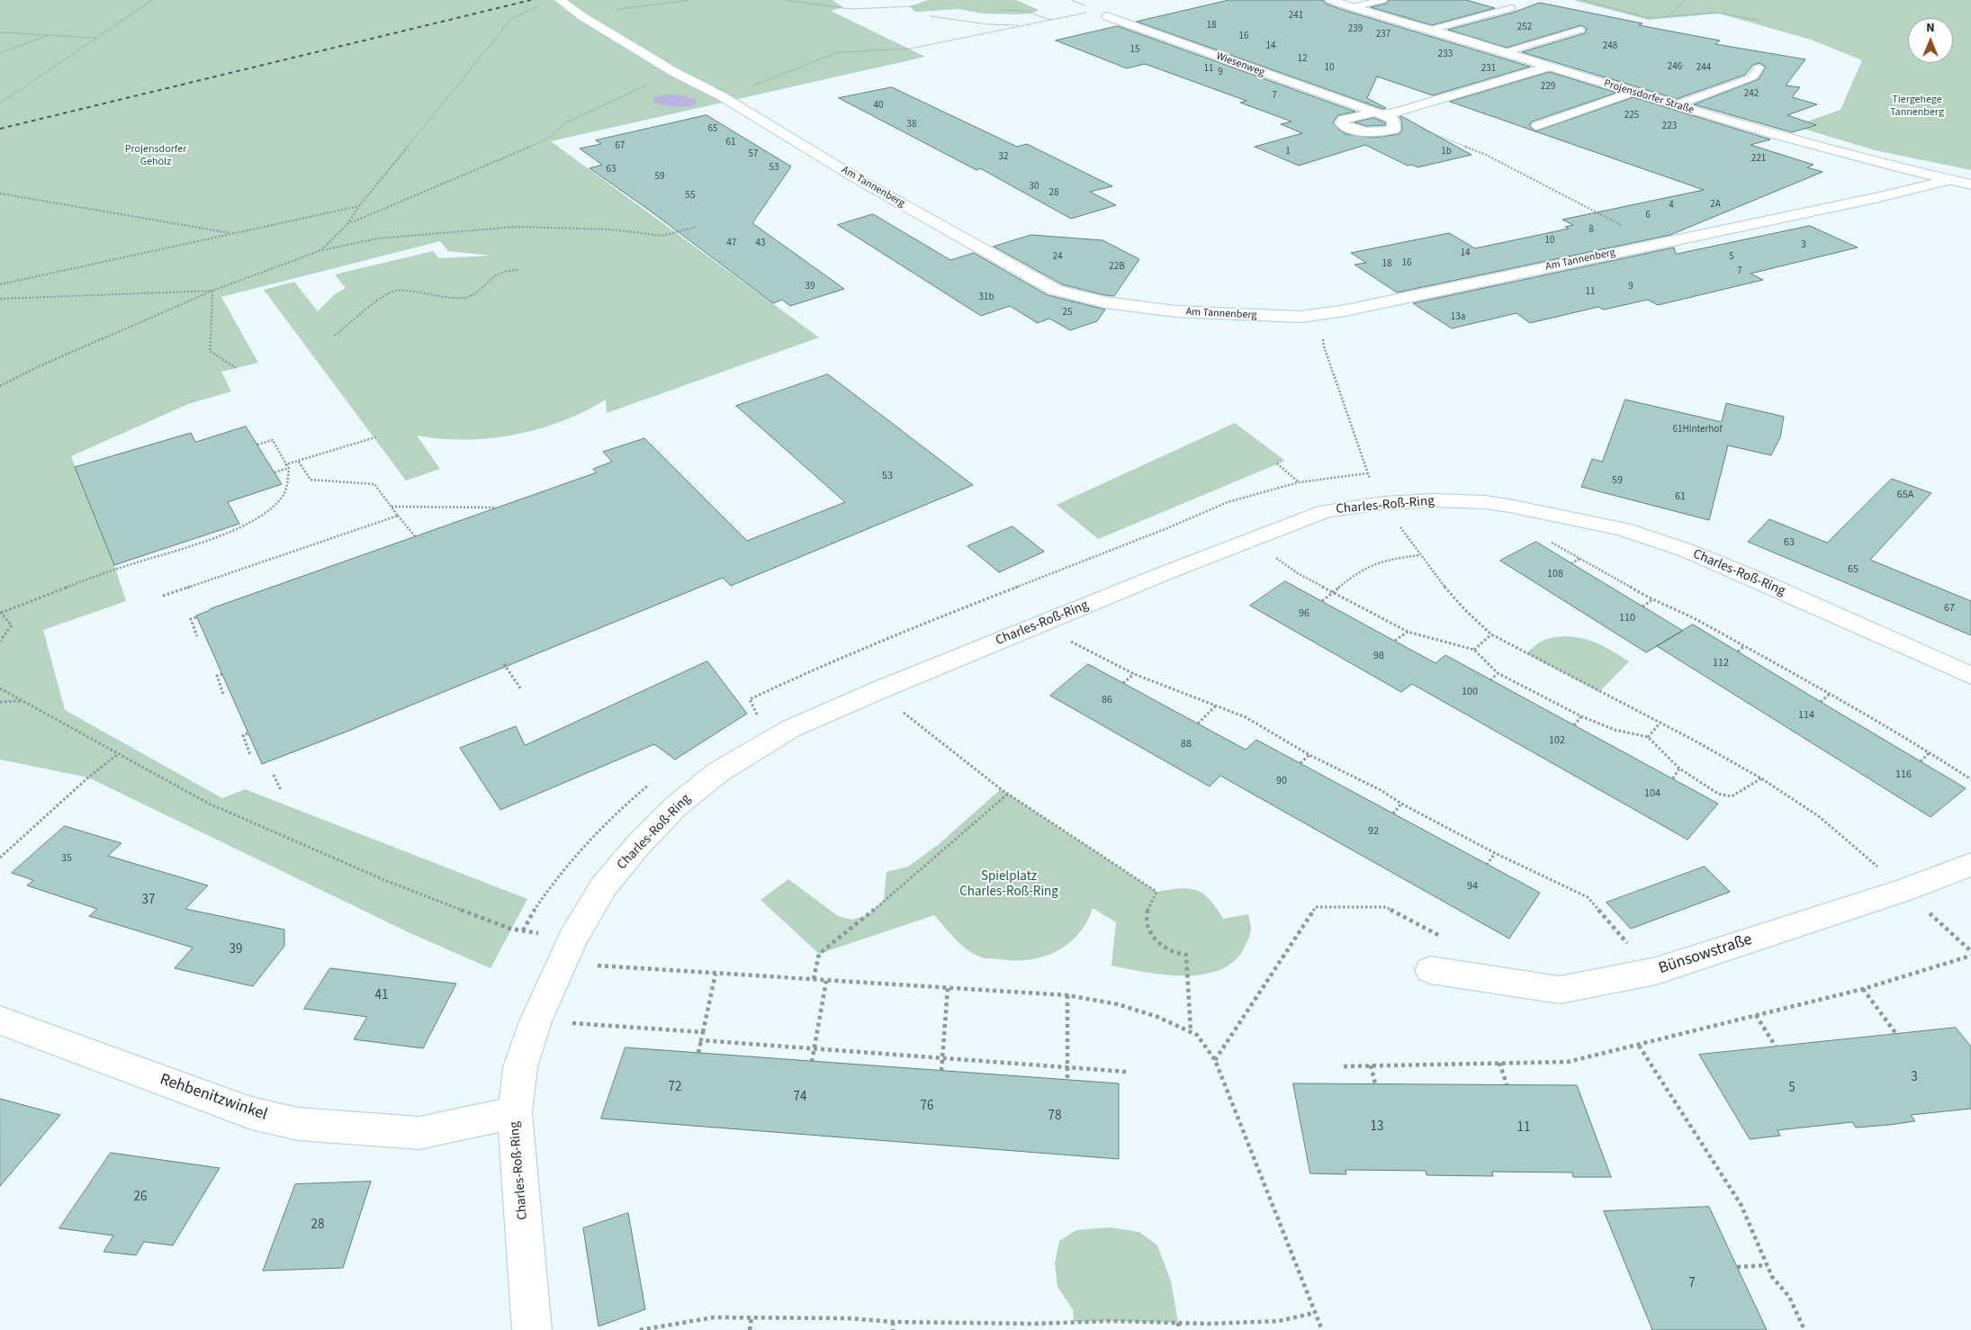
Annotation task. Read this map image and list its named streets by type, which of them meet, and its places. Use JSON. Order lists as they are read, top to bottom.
{
  "streets": {
    "street": [
      "Wiesenweg",
      "Projensdorfer Straße",
      "Am Tannenberg",
      "Charles-Roß-Ring",
      "Bünsowstraße",
      "Rehbenitzwinkel"
    ]
  },
  "crossings": [
    ["Projensdorfer Straße", "Am Tannenberg"],
    ["Charles-Roß-Ring", "Rehbenitzwinkel"]
  ],
  "parks": ["Tiergehege Tannenberg", "Projensdorfer Gehölz", "Spielplatz Charles-Roß-Ring"],
  "house_numbers": [
    "241",
    "18",
    "252",
    "239",
    "237",
    "16",
    "14",
    "248",
    "15",
    "233",
    "12",
    "246",
    "10",
    "244",
    "11",
    "231",
    "9",
    "229",
    "242",
    "7",
    "40",
    "225",
    "38",
    "223",
    "65",
    "61",
    "67",
    "1",
    "1b",
    "57",
    "32",
    "221",
    "53",
    "63",
    "59",
    "30",
    "28",
    "55",
    "2A",
    "4",
    "6",
    "8",
    "10",
    "47",
    "43",
    "3",
    "14",
    "24",
    "5",
    "16",
    "18",
    "22B",
    "7",
    "39",
    "9",
    "11",
    "31b",
    "25",
    "13a",
    "61Hinterhof",
    "53",
    "59",
    "65A",
    "61",
    "63",
    "65",
    "108",
    "67",
    "96",
    "110",
    "98",
    "112",
    "100",
    "86",
    "114",
    "102",
    "88",
    "116",
    "90",
    "104",
    "92",
    "35",
    "94",
    "37",
    "39",
    "41",
    "3",
    "72",
    "5",
    "74",
    "76",
    "78",
    "13",
    "11",
    "26",
    "28",
    "7"
  ],
  "north": "top"
}
